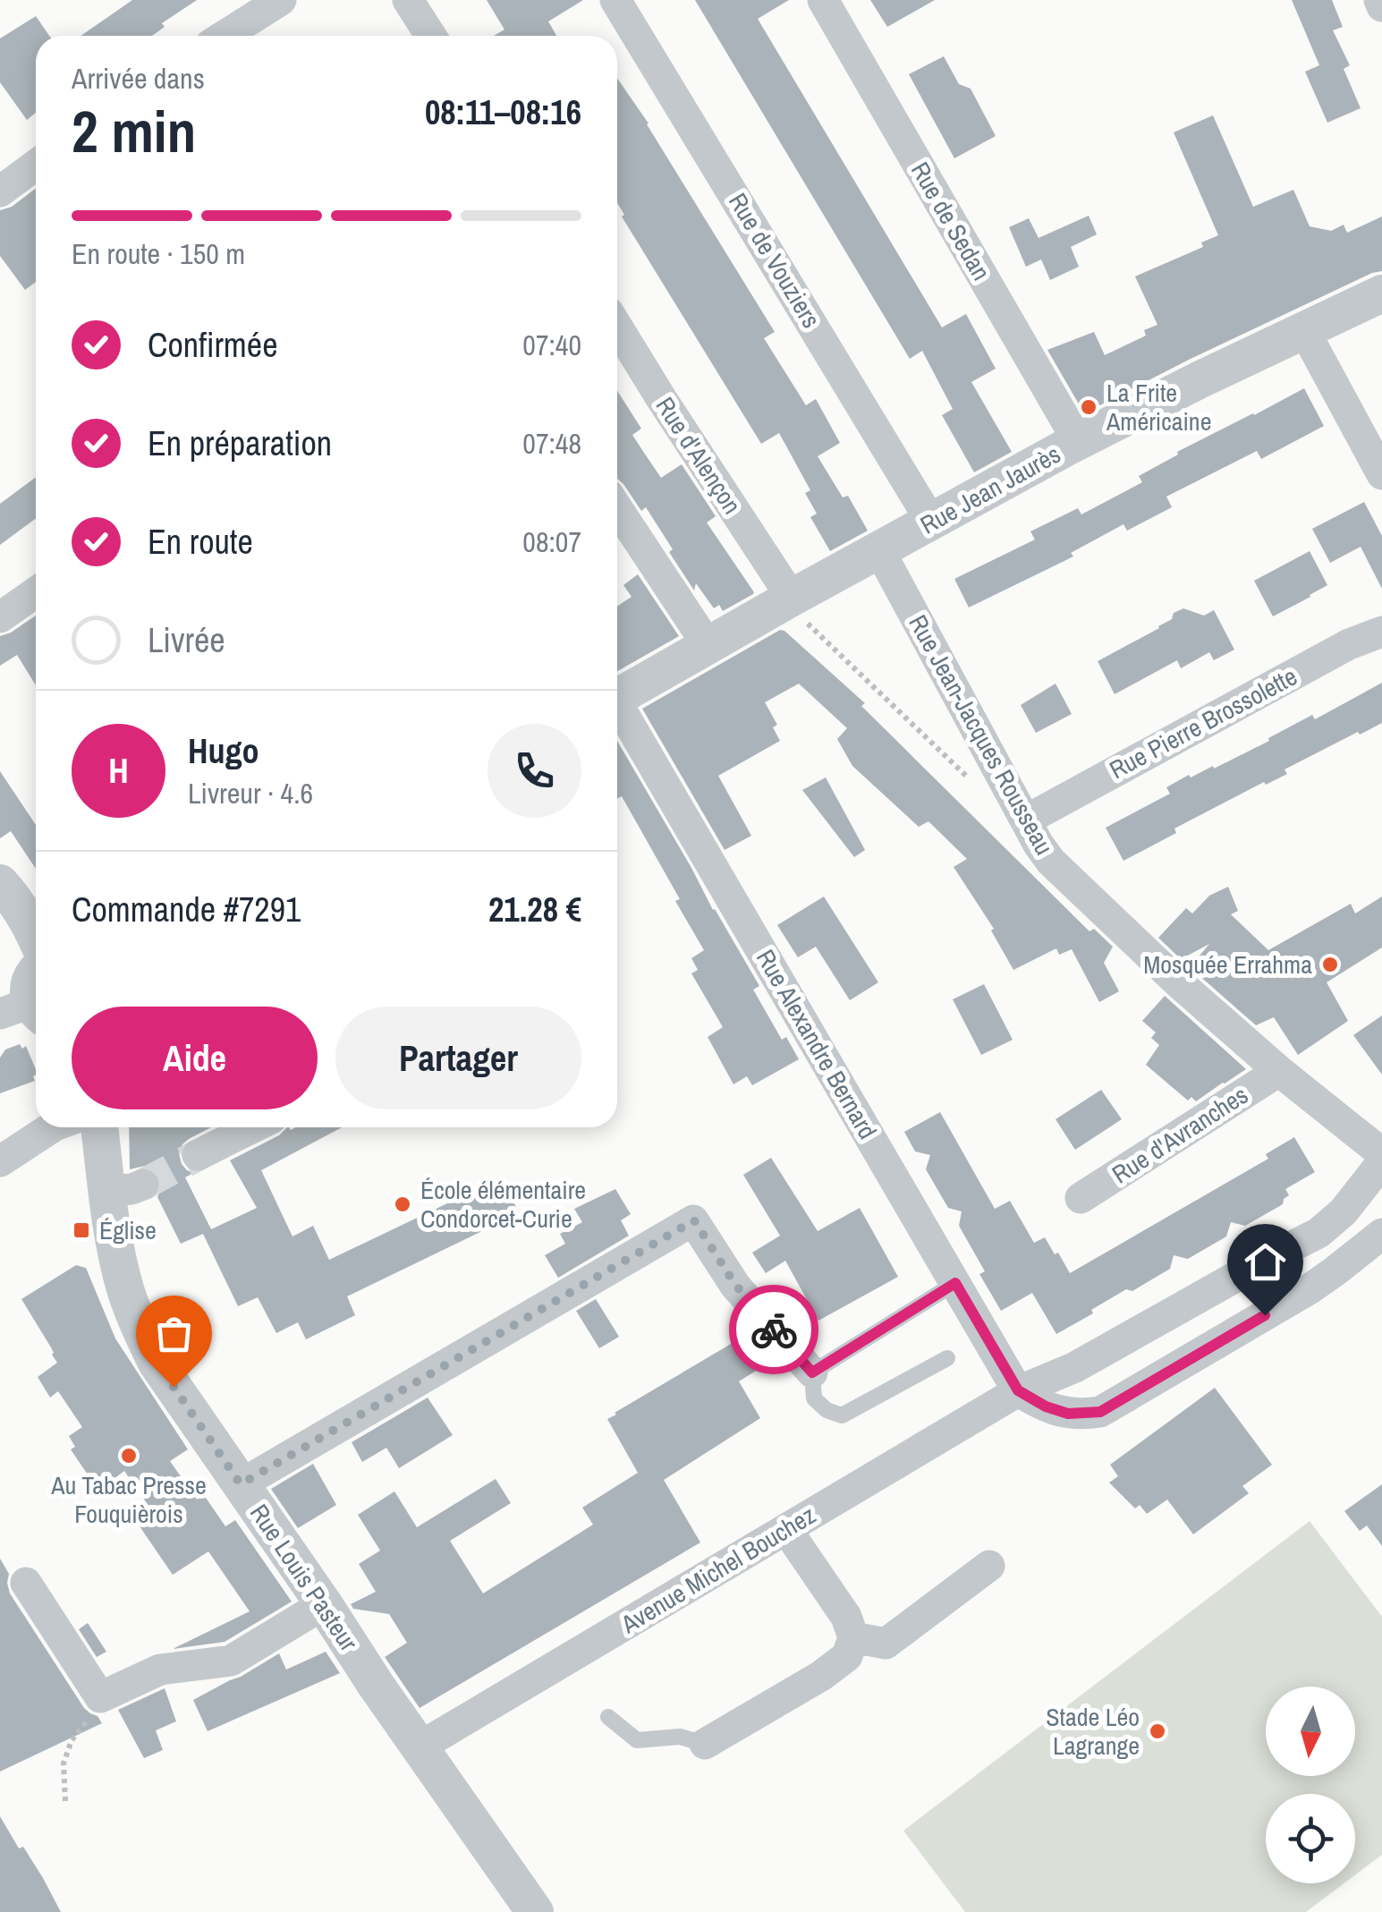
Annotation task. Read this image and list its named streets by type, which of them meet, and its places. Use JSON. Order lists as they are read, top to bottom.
{
  "streets": {
    "street": [
      "Rue de Sedan",
      "Rue de Vouziers",
      "Rue d'Alençon",
      "Rue Jean Jaurès",
      "Rue Pierre Brossolette",
      "Rue Jean-Jacques Rousseau",
      "Rue Alexandre Bernard",
      "Rue d'Avranches",
      "Avenue Michel Bouchez",
      "Rue Louis Pasteur"
    ]
  },
  "crossings": [
    ["Rue de Sedan", "Rue Jean Jaurès"],
    ["Rue de Vouziers", "Rue Jean Jaurès"],
    ["Rue d'Alençon", "Rue Jean Jaurès"],
    ["Rue Jean Jaurès", "Rue Jean-Jacques Rousseau"],
    ["Rue Pierre Brossolette", "Rue Jean-Jacques Rousseau"],
    ["Rue Jean-Jacques Rousseau", "Rue d'Avranches"],
    ["Rue Alexandre Bernard", "Avenue Michel Bouchez"],
    ["Avenue Michel Bouchez", "Rue Louis Pasteur"]
  ],
  "places": {
    "other": [
      "La Frite Américaine",
      "Mosquée Errahma",
      "École élémentaire Condorcet-Curie",
      "Au Tabac Presse Fouquièrois",
      "Stade Léo Lagrange"
    ],
    "transit": ["Église"]
  },
  "north": "bottom",
  "page": {
    "heading": ["2 min", "Arrivée dans", "08:11–08:16"],
    "panel": [
      "Hugo",
      "Livreur · 4.6",
      "Commande #7291",
      "21.28 €"
    ],
    "bar": "En route · 150 m",
    "list": [
      ["Confirmée", "07:40"],
      ["En préparation", "07:48"],
      ["En route", "08:07"],
      "Livrée"
    ],
    "round": "H",
    "buttons": ["Aide", "Partager"]
  }
}
